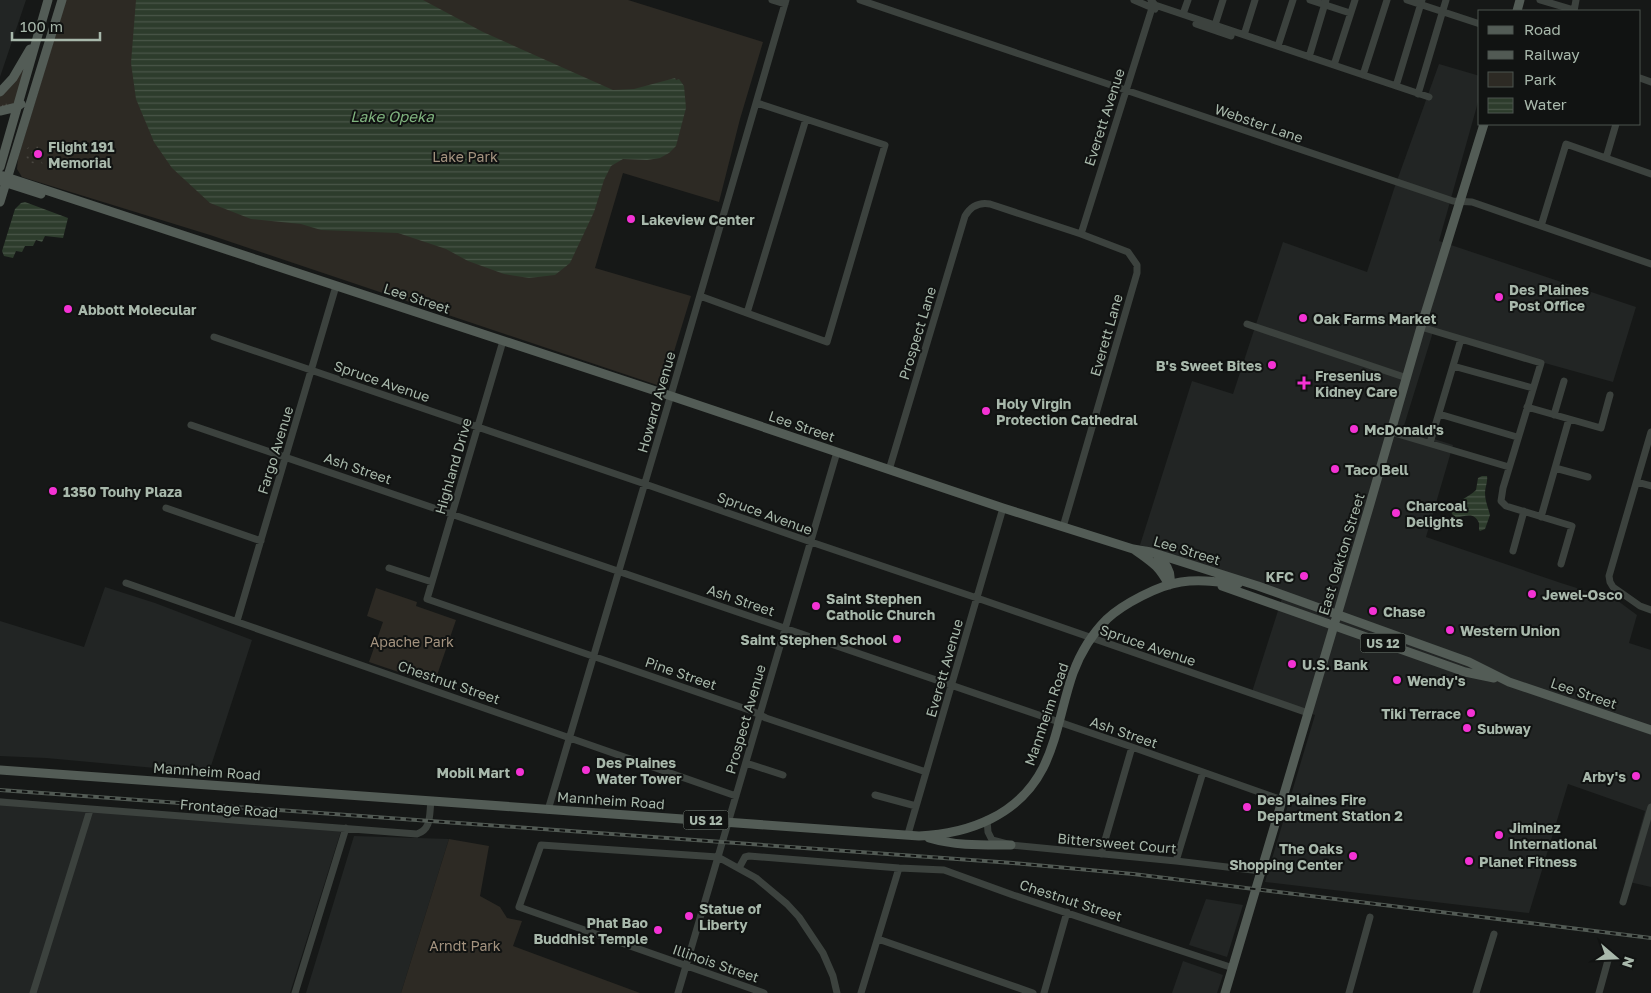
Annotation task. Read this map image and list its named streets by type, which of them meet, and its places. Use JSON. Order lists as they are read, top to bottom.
{
  "streets": {
    "main road": [
      "Lee Street",
      "East Oakton Street",
      "US 12",
      "Mannheim Road"
    ],
    "street": [
      "Everett Avenue",
      "Webster Lane",
      "Prospect Lane",
      "Everett Lane",
      "Spruce Avenue",
      "Howard Avenue",
      "Fargo Avenue",
      "Highland Drive",
      "Ash Street",
      "Pine Street",
      "Chestnut Street",
      "Prospect Avenue",
      "Frontage Road",
      "Bittersweet Court",
      "Illinois Street"
    ]
  },
  "crossings": [
    ["Everett Avenue", "Webster Lane"],
    ["Everett Avenue", "Lee Street"],
    ["Everett Avenue", "Prospect Lane"],
    ["Everett Avenue", "Everett Lane"],
    ["Everett Avenue", "Spruce Avenue"],
    ["Everett Avenue", "Ash Street"],
    ["Everett Avenue", "Pine Street"],
    ["Everett Avenue", "Mannheim Road"],
    ["Webster Lane", "East Oakton Street"],
    ["Lee Street", "Prospect Lane"],
    ["Lee Street", "Everett Lane"],
    ["Lee Street", "Howard Avenue"],
    ["Lee Street", "Fargo Avenue"],
    ["Lee Street", "Highland Drive"],
    ["Lee Street", "East Oakton Street"],
    ["Lee Street", "US 12"],
    ["Lee Street", "Mannheim Road"],
    ["Lee Street", "Prospect Avenue"],
    ["Prospect Lane", "Everett Lane"],
    ["Spruce Avenue", "Howard Avenue"],
    ["Spruce Avenue", "Fargo Avenue"],
    ["Spruce Avenue", "Highland Drive"],
    ["Spruce Avenue", "East Oakton Street"],
    ["Spruce Avenue", "Mannheim Road"],
    ["Spruce Avenue", "Prospect Avenue"],
    ["Howard Avenue", "Ash Street"],
    ["Howard Avenue", "Pine Street"],
    ["Howard Avenue", "Chestnut Street"],
    ["Howard Avenue", "Mannheim Road"],
    ["Fargo Avenue", "Ash Street"],
    ["Fargo Avenue", "Chestnut Street"],
    ["Highland Drive", "Ash Street"],
    ["Highland Drive", "Pine Street"],
    ["Ash Street", "East Oakton Street"],
    ["Ash Street", "Mannheim Road"],
    ["Ash Street", "Prospect Avenue"],
    ["East Oakton Street", "Chestnut Street"],
    ["East Oakton Street", "Bittersweet Court"],
    ["US 12", "Mannheim Road"],
    ["Pine Street", "Prospect Avenue"],
    ["Chestnut Street", "Prospect Avenue"],
    ["Mannheim Road", "Prospect Avenue"],
    ["Mannheim Road", "Frontage Road"],
    ["Mannheim Road", "Bittersweet Court"],
    ["Prospect Avenue", "Illinois Street"]
  ],
  "water": ["Lake Opeka"],
  "parks": ["Lake Park", "Apache Park", "Arndt Park"],
  "places": {
    "other": [
      "Flight 191 Memorial",
      "Lakeview Center",
      "Des Plaines Post Office",
      "Abbott Molecular",
      "Oak Farms Market",
      "B's Sweet Bites",
      "Holy Virgin Protection Cathedral",
      "McDonald's",
      "Taco Bell",
      "1350 Touhy Plaza",
      "Charcoal Delights",
      "KFC",
      "Jewel-Osco",
      "Saint Stephen Catholic Church",
      "Chase",
      "Western Union",
      "Saint Stephen School",
      "U.S. Bank",
      "Wendy's",
      "Tiki Terrace",
      "Subway",
      "Des Plaines Water Tower",
      "Mobil Mart",
      "Arby's",
      "Des Plaines Fire Department Station 2",
      "Jiminez International",
      "The Oaks Shopping Center",
      "Planet Fitness",
      "Statue of Liberty",
      "Phat Bao Buddhist Temple"
    ],
    "health": ["Fresenius Kidney Care"]
  },
  "legend": [
    "Road",
    "Railway",
    "Park",
    "Water"
  ],
  "scale_bar": "100 m",
  "north": "right"
}
